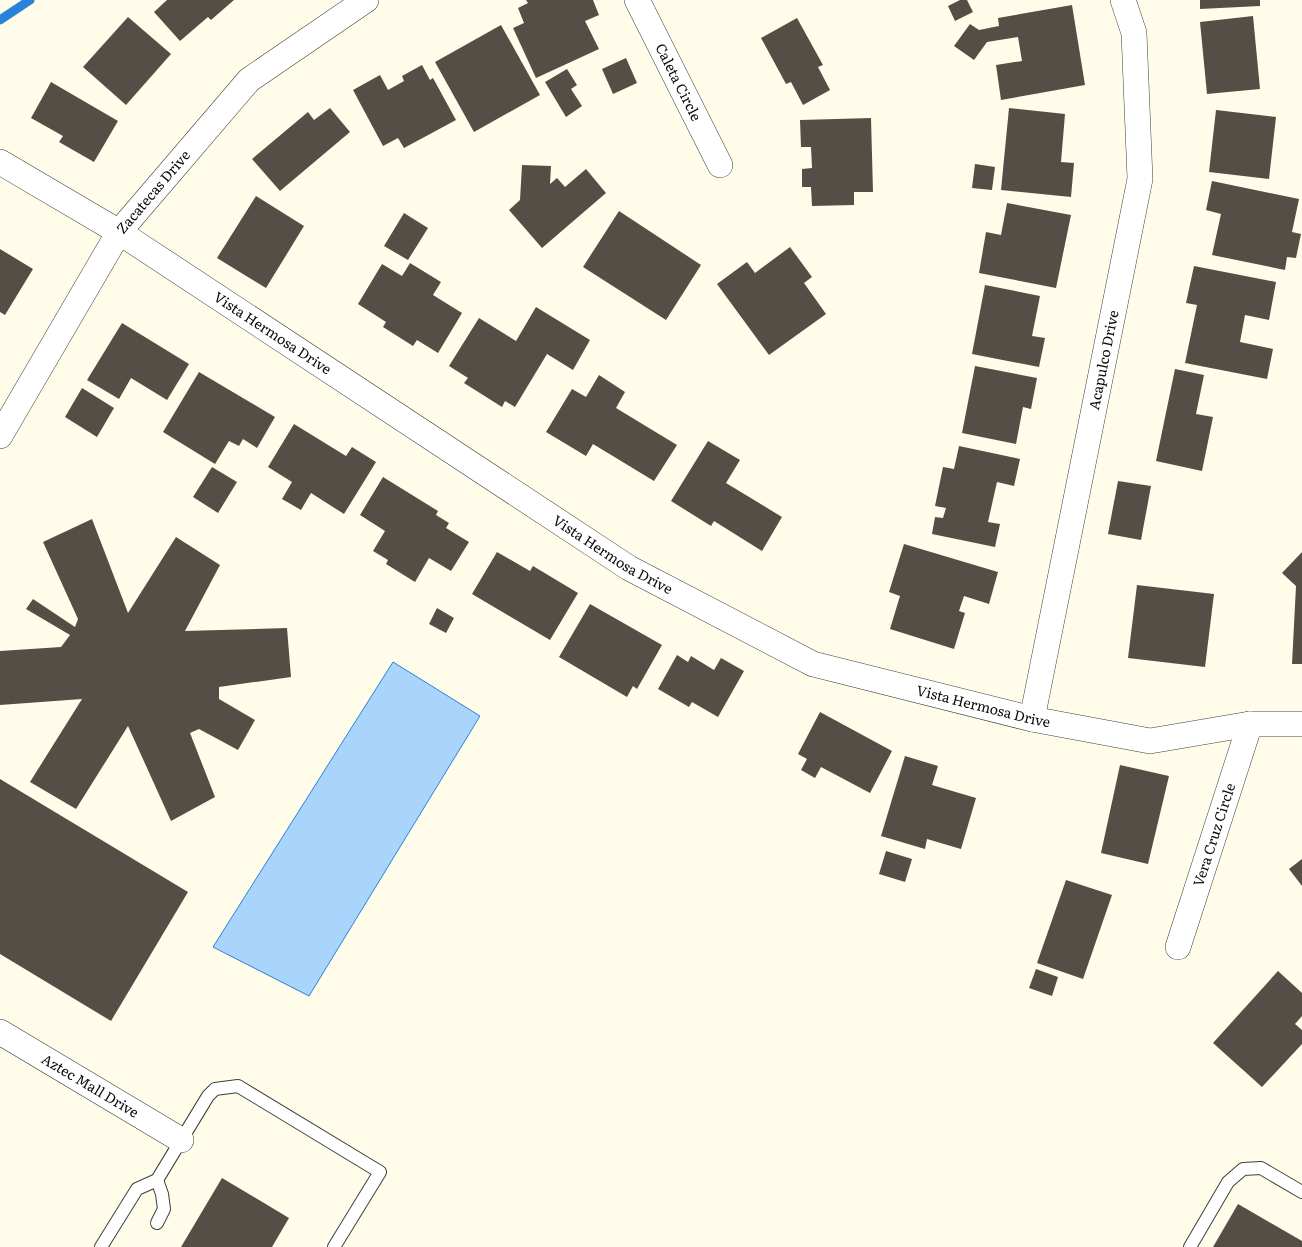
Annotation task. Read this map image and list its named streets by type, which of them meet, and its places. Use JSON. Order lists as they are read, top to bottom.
{
  "streets": {
    "street": [
      "Caleta Circle",
      "Zacatecas Drive",
      "Vista Hermosa Drive",
      "Acapulco Drive",
      "Vera Cruz Circle",
      "Aztec Mall Drive"
    ]
  },
  "crossings": [
    ["Zacatecas Drive", "Vista Hermosa Drive"],
    ["Vista Hermosa Drive", "Acapulco Drive"],
    ["Vista Hermosa Drive", "Vera Cruz Circle"]
  ]
}
